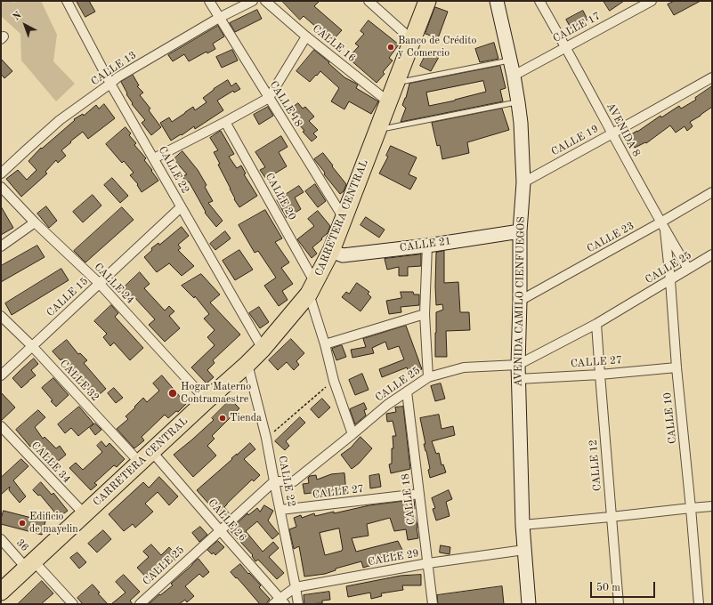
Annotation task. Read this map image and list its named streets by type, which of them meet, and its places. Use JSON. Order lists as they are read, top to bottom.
{
  "streets": {
    "highway": ["CARRETERA CENTRAL"],
    "main road": ["CALLE 21", "AVENIDA CAMILO CIENFUEGOS"],
    "street": [
      "CALLE 17",
      "CALLE 16",
      "CALLE 13",
      "CALLE 18",
      "AVENIDA 8",
      "CALLE 19",
      "CALLE 22",
      "CALLE 20",
      "CALLE 23",
      "CALLE 25",
      "CALLE 24",
      "CALLE 15",
      "CALLE 27",
      "CALLE 32",
      "CALLE 10",
      "CALLE 34",
      "CALLE 12",
      "CALLE 26",
      "36",
      "CALLE 29"
    ]
  },
  "crossings": [
    ["CALLE 17", "AVENIDA 8"],
    ["CALLE 17", "AVENIDA CAMILO CIENFUEGOS"],
    ["CALLE 16", "CARRETERA CENTRAL"],
    ["CALLE 13", "CALLE 18"],
    ["CALLE 13", "CALLE 22"],
    ["CALLE 18", "CARRETERA CENTRAL"],
    ["CALLE 18", "CALLE 25"],
    ["CALLE 18", "CALLE 27"],
    ["CALLE 18", "CALLE 29"],
    ["AVENIDA 8", "CALLE 19"],
    ["AVENIDA 8", "CALLE 23"],
    ["AVENIDA 8", "CALLE 25"],
    ["AVENIDA 8", "CALLE 10"],
    ["CALLE 19", "AVENIDA CAMILO CIENFUEGOS"],
    ["CALLE 22", "CARRETERA CENTRAL"],
    ["CALLE 22", "CALLE 25"],
    ["CALLE 22", "CALLE 15"],
    ["CALLE 22", "CALLE 27"],
    ["CALLE 22", "CALLE 29"],
    ["CALLE 20", "CARRETERA CENTRAL"],
    ["CALLE 20", "CALLE 25"],
    ["CARRETERA CENTRAL", "CALLE 21"],
    ["CARRETERA CENTRAL", "CALLE 24"],
    ["CARRETERA CENTRAL", "CALLE 32"],
    ["CARRETERA CENTRAL", "CALLE 34"],
    ["CARRETERA CENTRAL", "CALLE 26"],
    ["CARRETERA CENTRAL", "36"],
    ["CALLE 23", "AVENIDA CAMILO CIENFUEGOS"],
    ["CALLE 23", "CALLE 10"],
    ["CALLE 21", "AVENIDA CAMILO CIENFUEGOS"],
    ["CALLE 25", "AVENIDA CAMILO CIENFUEGOS"],
    ["CALLE 25", "CALLE 10"],
    ["CALLE 25", "CALLE 12"],
    ["CALLE 25", "CALLE 26"],
    ["CALLE 24", "CALLE 15"],
    ["CALLE 15", "CALLE 32"],
    ["AVENIDA CAMILO CIENFUEGOS", "CALLE 27"],
    ["AVENIDA CAMILO CIENFUEGOS", "CALLE 29"],
    ["CALLE 27", "CALLE 10"],
    ["CALLE 27", "CALLE 12"],
    ["CALLE 26", "CALLE 29"]
  ],
  "places": [
    "Banco de Crédito y Comercio",
    "Hogar Materno Contramaestre",
    "Tienda",
    "Edificio de mayelin"
  ],
  "scale_bar": "50 m",
  "north": "top left"
}
